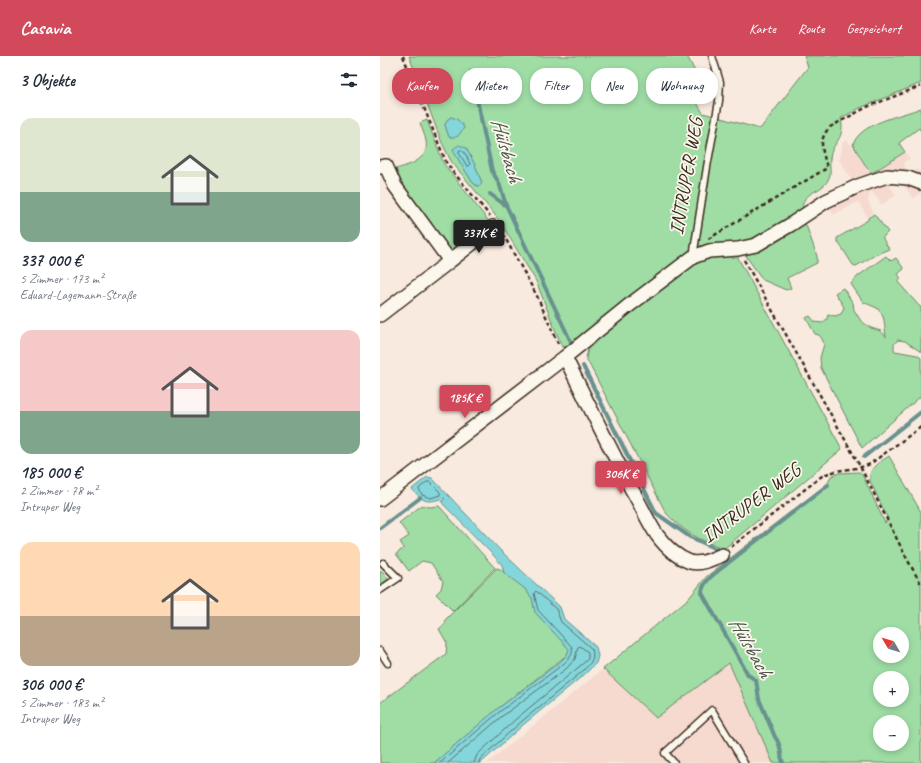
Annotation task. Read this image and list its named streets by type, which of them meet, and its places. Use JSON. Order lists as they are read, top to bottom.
{
  "streets": {
    "street": ["INTRUPER WEG"]
  },
  "water": ["Hülsbach"],
  "north": "top left",
  "page": {
    "header": "Casavia",
    "nav": ["Karte", "Route", "Gespeichert"],
    "heading": "3 Objekte",
    "chip": [
      "Kaufen",
      "Mieten",
      "Filter",
      "Neu",
      "Wohnung"
    ],
    "list": [
      {
        "name": "337 000 €",
        "note": "5 Zimmer · 173 m² · Eduard-Lagemann-Straße"
      },
      {
        "name": "185 000 €",
        "note": "2 Zimmer · 78 m² · Intruper Weg"
      },
      {
        "name": "306 000 €",
        "note": "5 Zimmer · 183 m² · Intruper Weg"
      }
    ],
    "price": ["337K €", "185K €", "306K €"],
    "map_buttons": ["+", "−"]
  }
}
